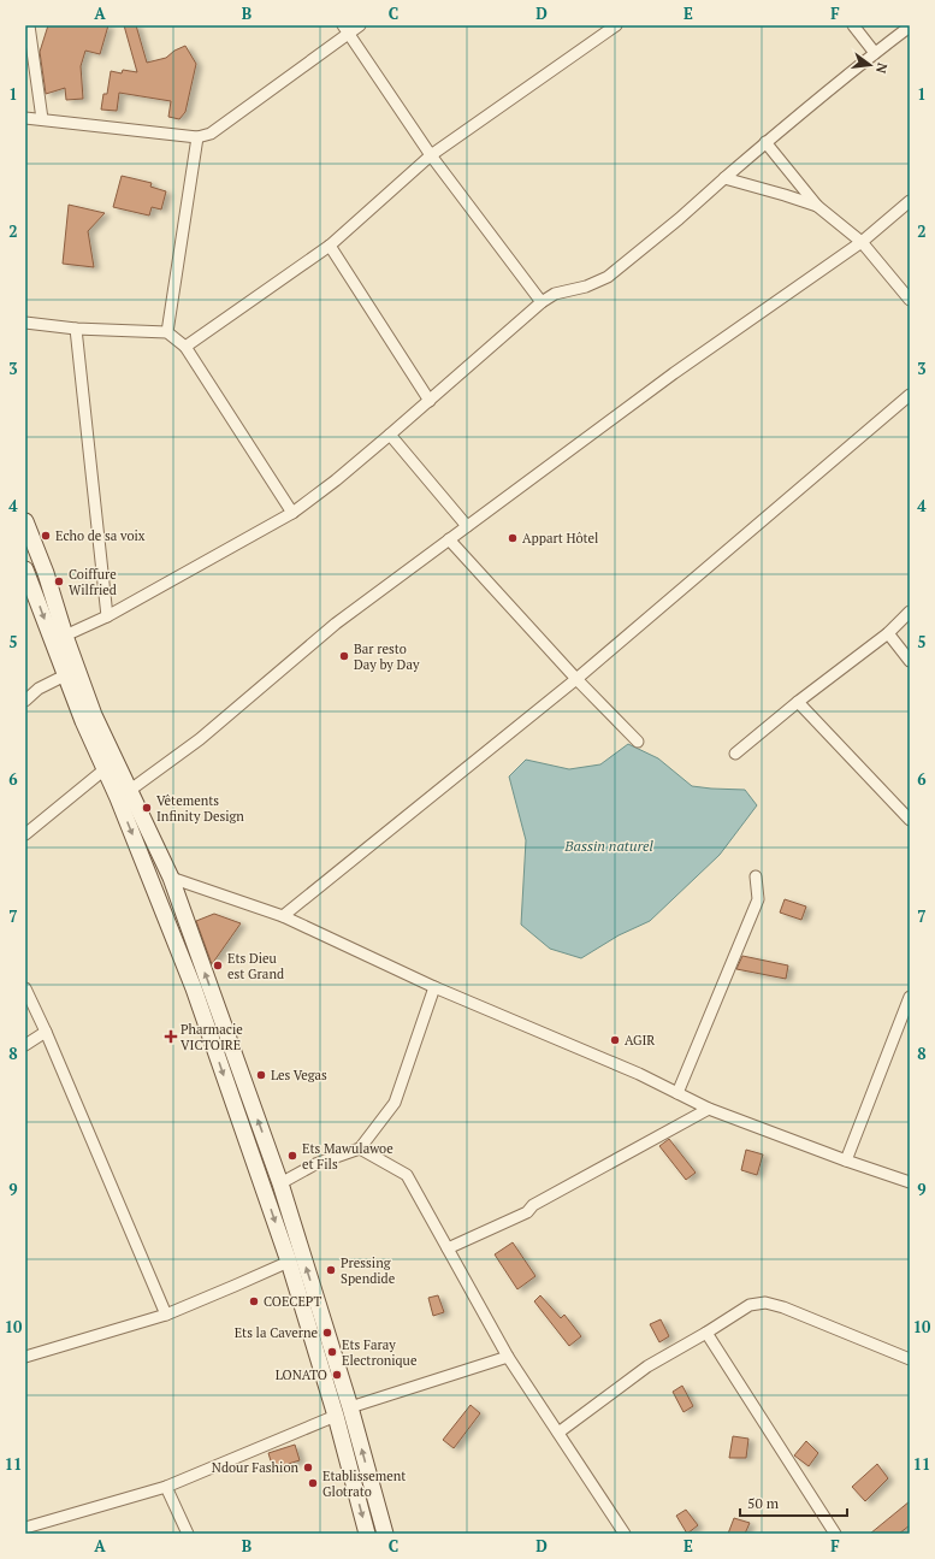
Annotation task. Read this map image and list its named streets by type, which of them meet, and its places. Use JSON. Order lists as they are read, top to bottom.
{
  "water": ["Bassin naturel"],
  "places": {
    "other": [
      "Echo de sa voix",
      "Appart Hôtel",
      "Coiffure Wilfried",
      "Bar resto Day by Day",
      "Vêtements Infinity Design",
      "Ets Dieu est Grand",
      "AGIR",
      "Les Vegas",
      "Ets Mawulawoe et Fils",
      "Pressing Spendide",
      "COECEPT",
      "Ets la Caverne",
      "Ets Faray Electronique",
      "LONATO",
      "Ndour Fashion",
      "Etablissement Glotrato"
    ],
    "health": ["Pharmacie VICTOIRE"]
  },
  "scale_bar": "50 m",
  "north": "right",
  "grid": {
    "columns": [
      "A",
      "B",
      "C",
      "D",
      "E",
      "F"
    ],
    "rows": [
      "1",
      "2",
      "3",
      "4",
      "5",
      "6",
      "7",
      "8",
      "9",
      "10",
      "11"
    ]
  }
}
